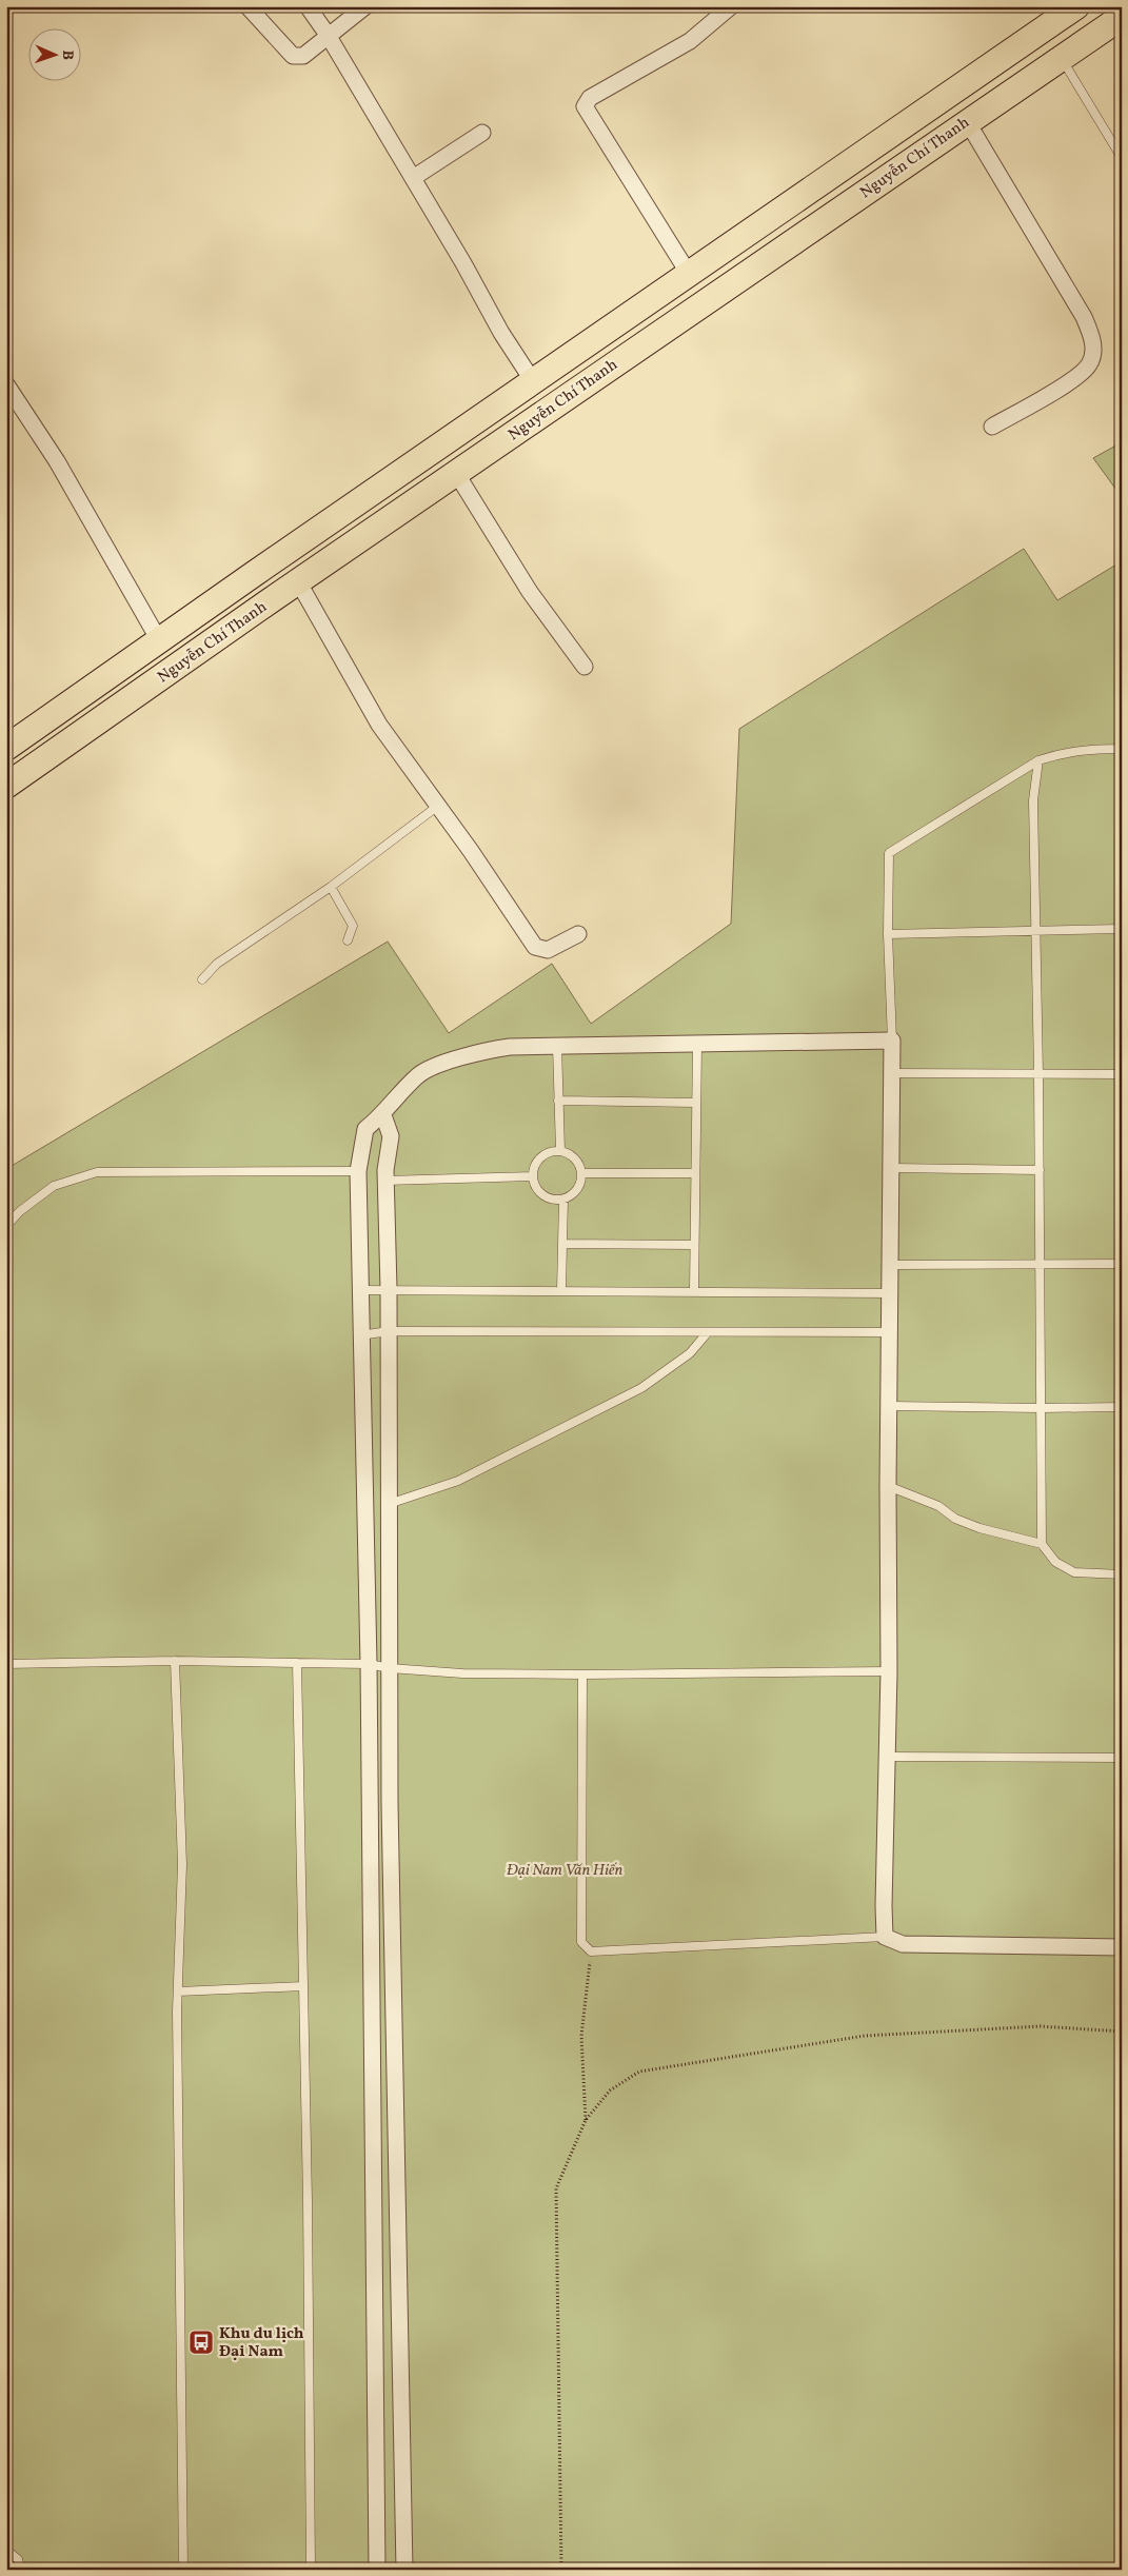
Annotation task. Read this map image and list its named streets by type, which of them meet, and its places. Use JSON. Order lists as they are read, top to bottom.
{
  "streets": {
    "main road": ["Nguyễn Chí Thanh"]
  },
  "parks": ["Đại Nam Văn Hiến"],
  "places": {
    "bus stop": ["Khu du lịch Đại Nam"]
  },
  "north": "right"
}
